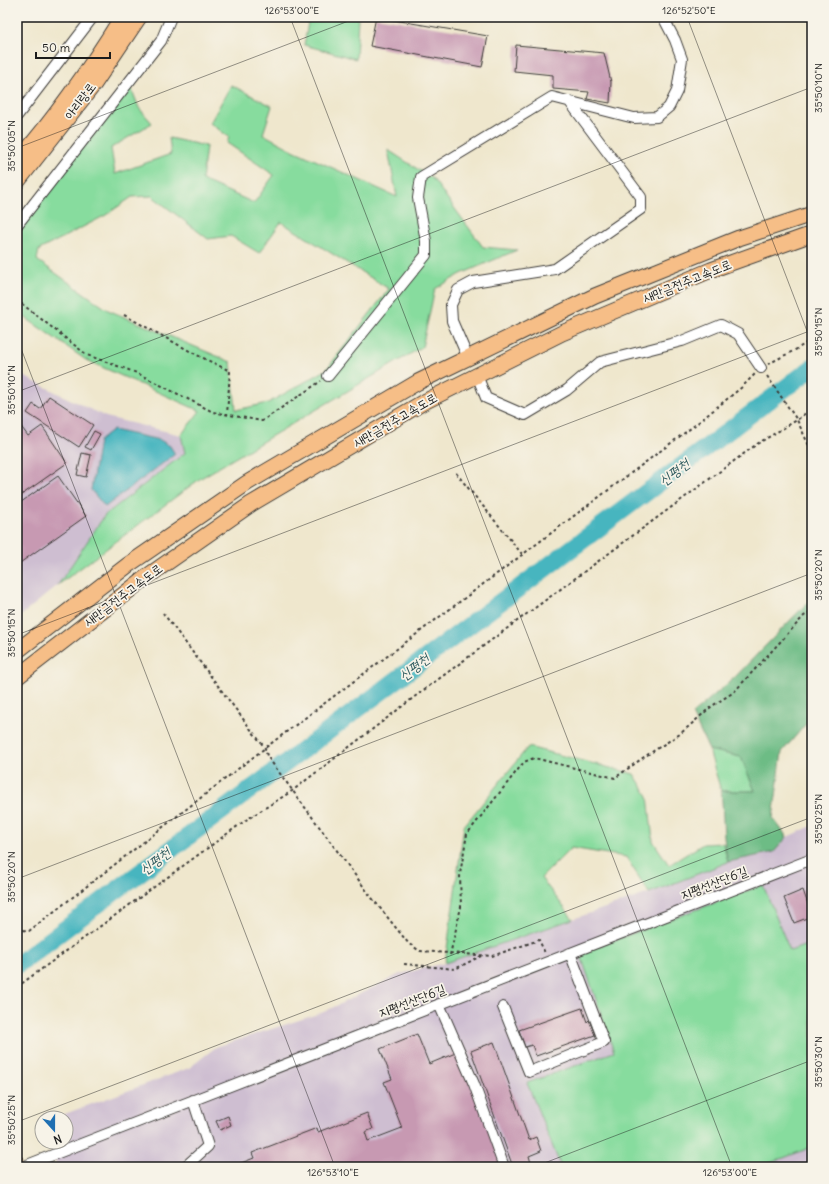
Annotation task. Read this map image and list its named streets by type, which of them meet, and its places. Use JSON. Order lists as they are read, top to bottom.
{
  "streets": {
    "highway": ["아리랑로", "새만금전주고속도로"],
    "street": ["지평선산단6길"]
  },
  "water": ["신평천"],
  "scale_bar": "50 m",
  "north": "bottom",
  "coordinates": [
    "126°53'00\"E",
    "126°52'50\"E",
    "35°50'10\"N",
    "35°50'05\"N",
    "35°50'15\"N",
    "35°50'20\"N",
    "35°50'25\"N",
    "35°50'30\"N",
    "126°53'10\"E"
  ]
}
